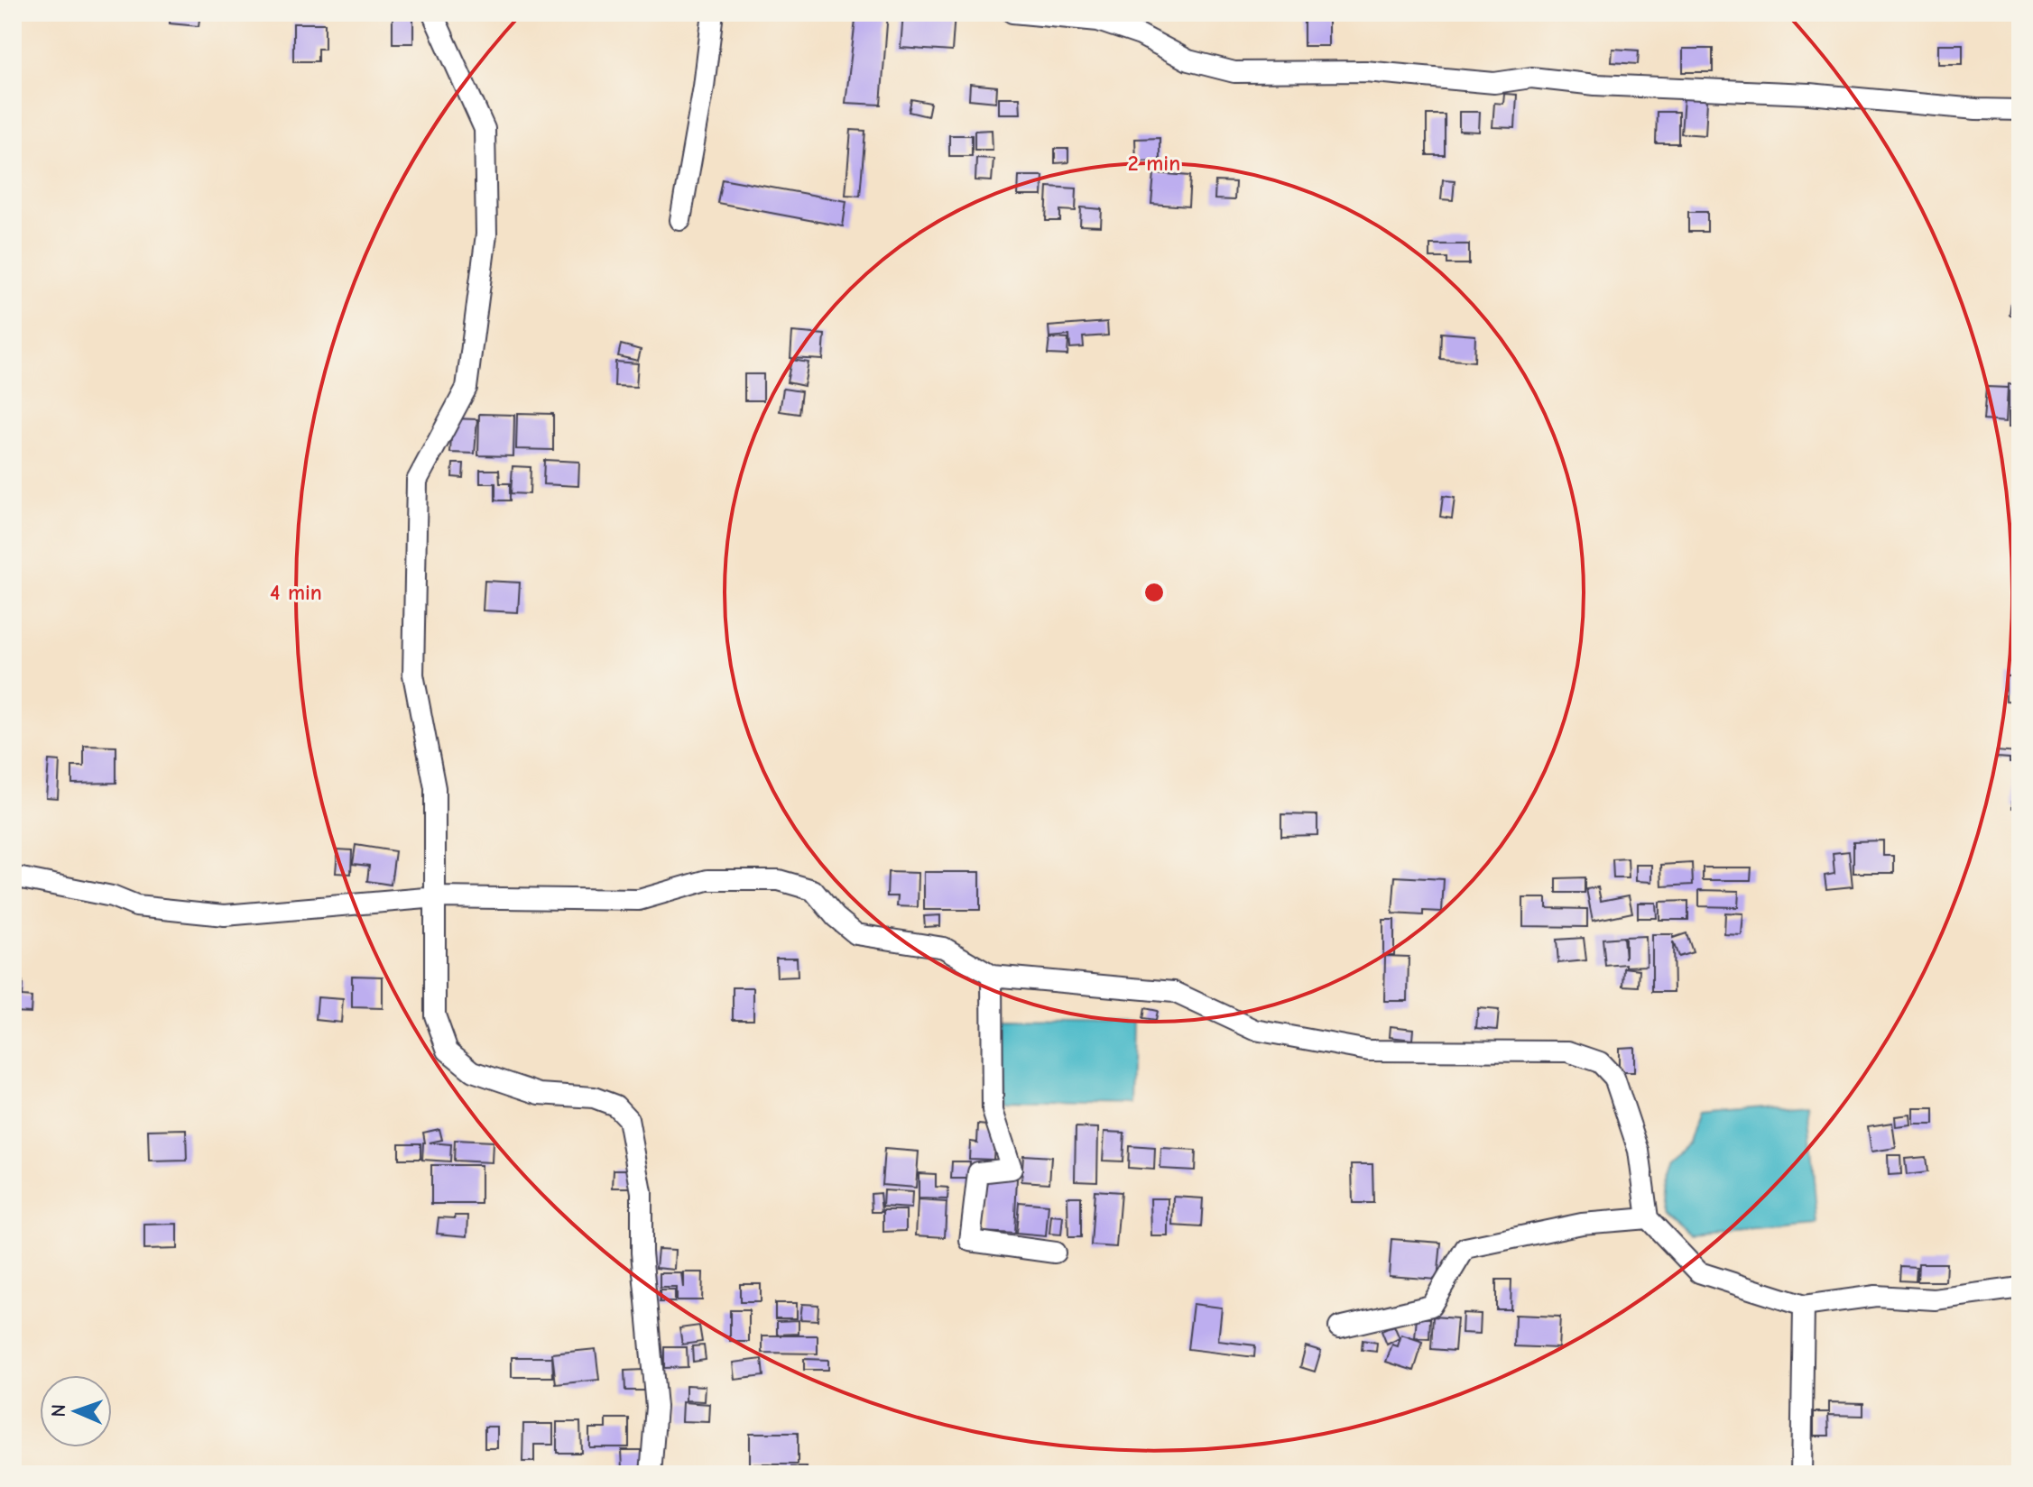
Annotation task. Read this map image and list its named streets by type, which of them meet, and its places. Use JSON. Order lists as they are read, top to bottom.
{
  "north": "left",
  "rings": ["2 min", "4 min"]
}
